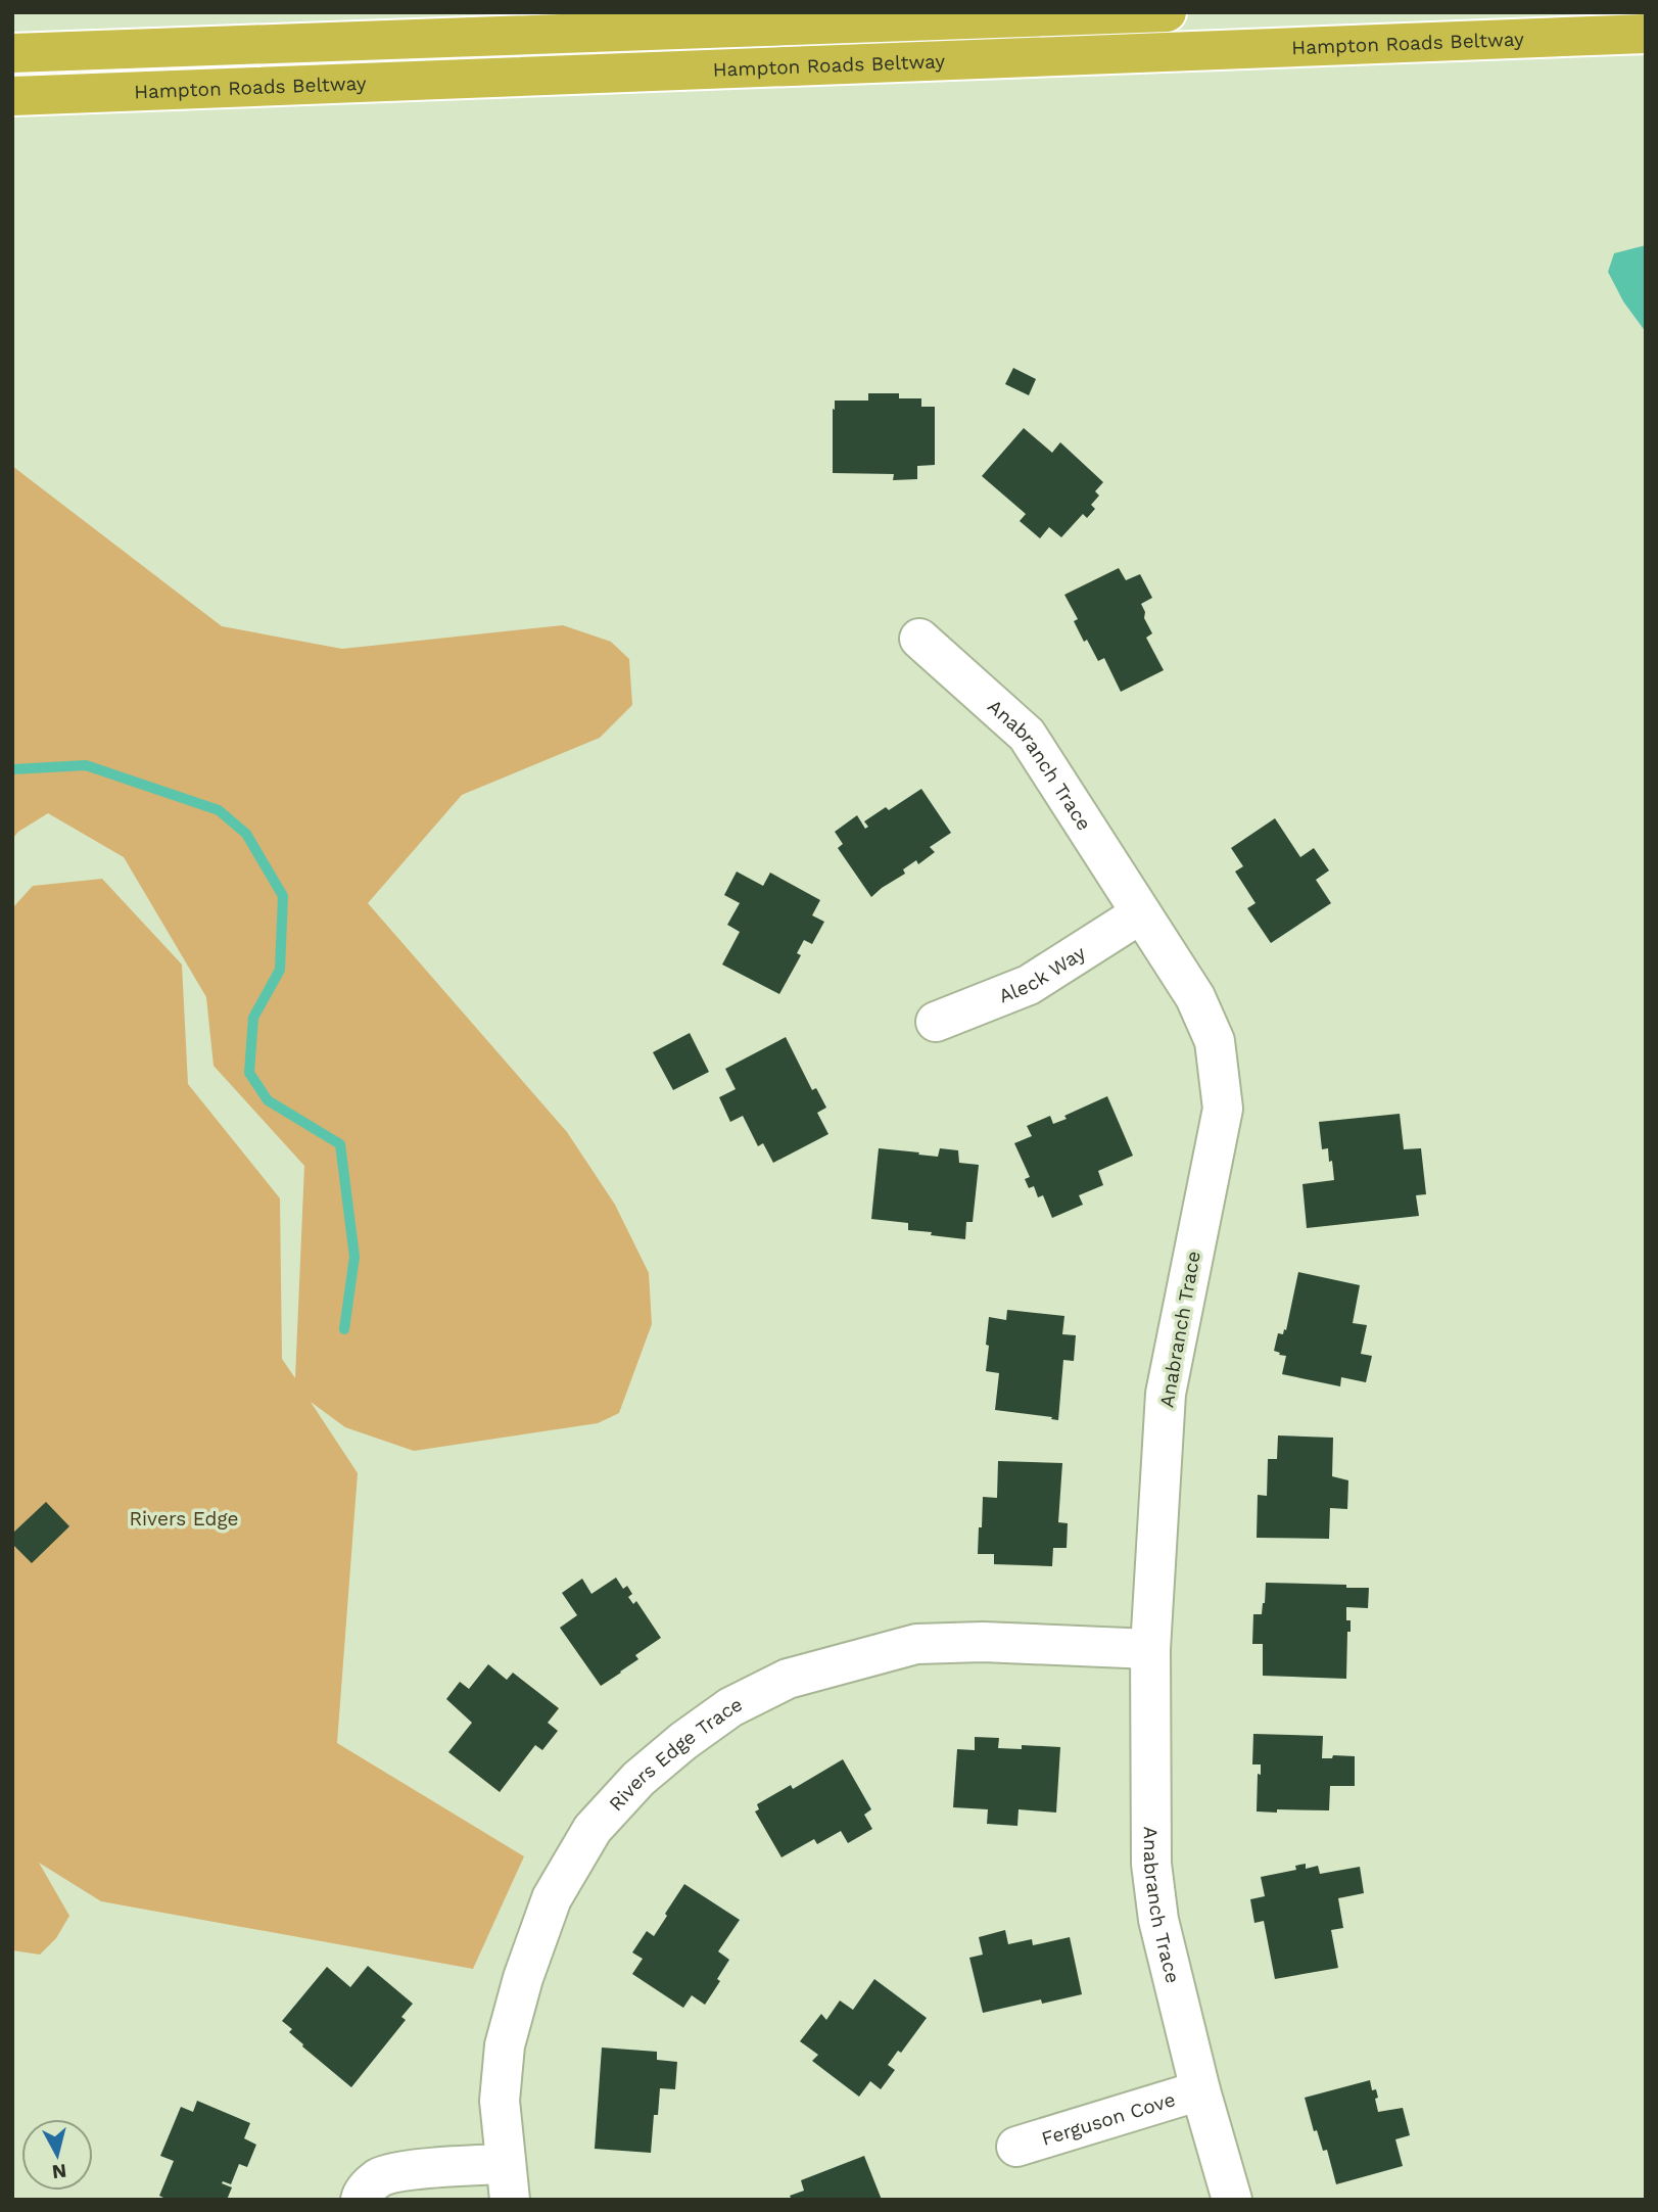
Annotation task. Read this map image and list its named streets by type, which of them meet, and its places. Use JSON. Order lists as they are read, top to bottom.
{
  "streets": {
    "highway": ["Hampton Roads Beltway"],
    "street": [
      "Anabranch Trace",
      "Aleck Way",
      "Rivers Edge Trace",
      "Ferguson Cove"
    ]
  },
  "crossings": [
    ["Anabranch Trace", "Aleck Way"],
    ["Anabranch Trace", "Rivers Edge Trace"],
    ["Anabranch Trace", "Ferguson Cove"]
  ],
  "parks": ["Rivers Edge"],
  "north": "bottom"
}
